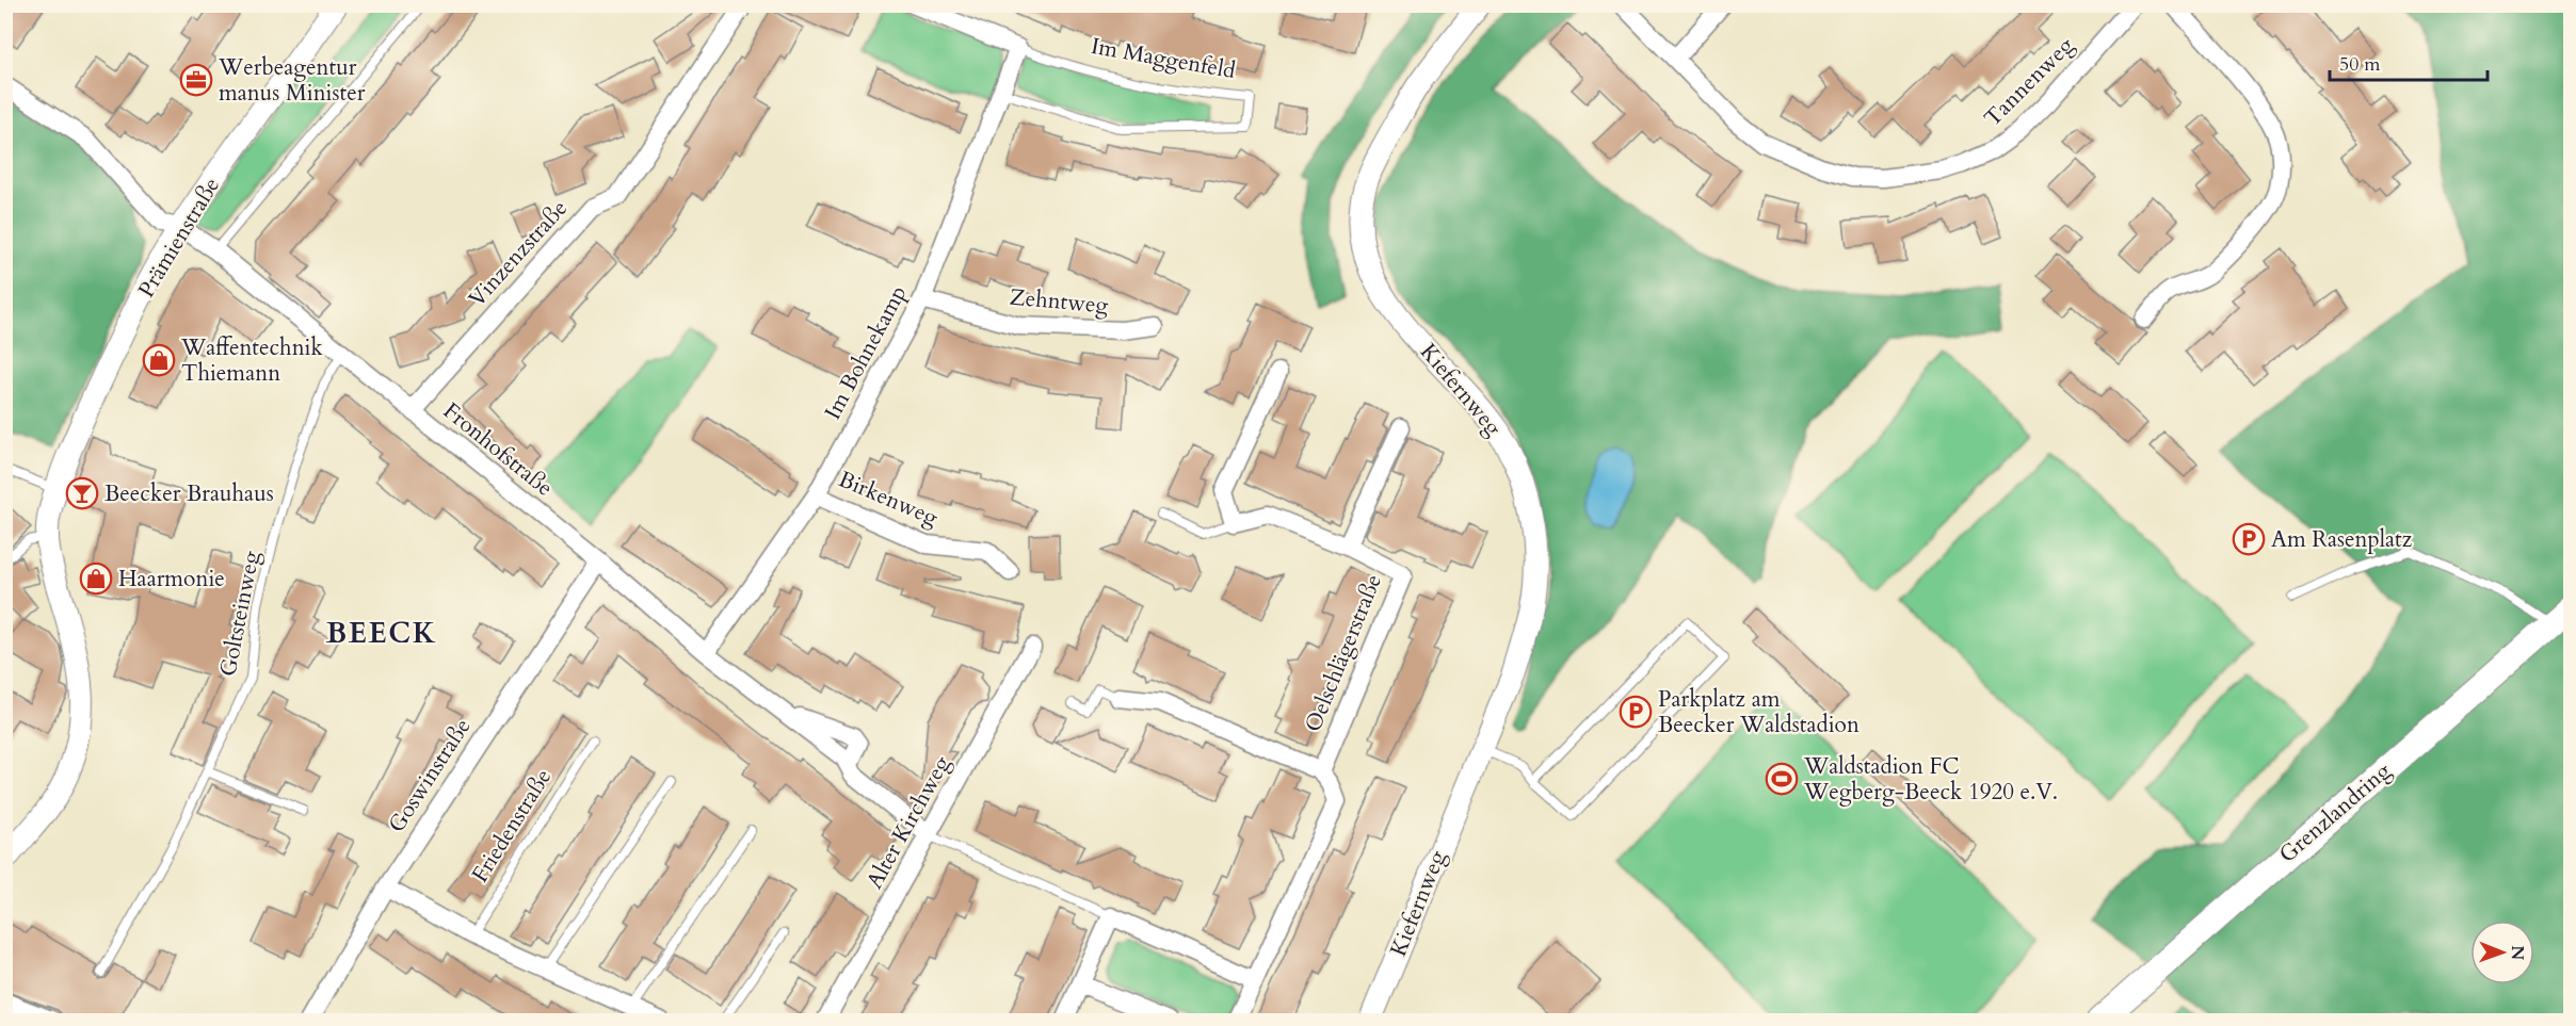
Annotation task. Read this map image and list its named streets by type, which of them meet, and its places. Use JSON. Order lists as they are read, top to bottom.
{
  "streets": {
    "main road": ["Grenzlandring"],
    "street": [
      "Im Maggenfeld",
      "Tannenweg",
      "Prämienstraße",
      "Vinzenzstraße",
      "Zehntweg",
      "Im Bohnekamp",
      "Kiefernweg",
      "Fronhofstraße",
      "Birkenweg",
      "Oelschlägerstraße",
      "Goswinstraße",
      "Alter Kirchweg"
    ],
    "lane": ["Goltsteinweg", "Friedenstraße"]
  },
  "crossings": [
    ["Im Maggenfeld", "Im Bohnekamp"],
    ["Prämienstraße", "Fronhofstraße"],
    ["Vinzenzstraße", "Fronhofstraße"],
    ["Zehntweg", "Im Bohnekamp"],
    ["Im Bohnekamp", "Fronhofstraße"],
    ["Im Bohnekamp", "Birkenweg"],
    ["Fronhofstraße", "Goltsteinweg"],
    ["Fronhofstraße", "Goswinstraße"],
    ["Fronhofstraße", "Alter Kirchweg"]
  ],
  "districts": ["BEECK"],
  "places": {
    "office": ["Werbeagentur manus Minister"],
    "shop": ["Waffentechnik Thiemann", "Haarmonie"],
    "bar": ["Beecker Brauhaus"],
    "parking": ["Am Rasenplatz", "Parkplatz am Beecker Waldstadion"],
    "sports": ["Waldstadion FC Wegberg-Beeck 1920 e.V."]
  },
  "scale_bar": "50 m",
  "north": "right"
}
